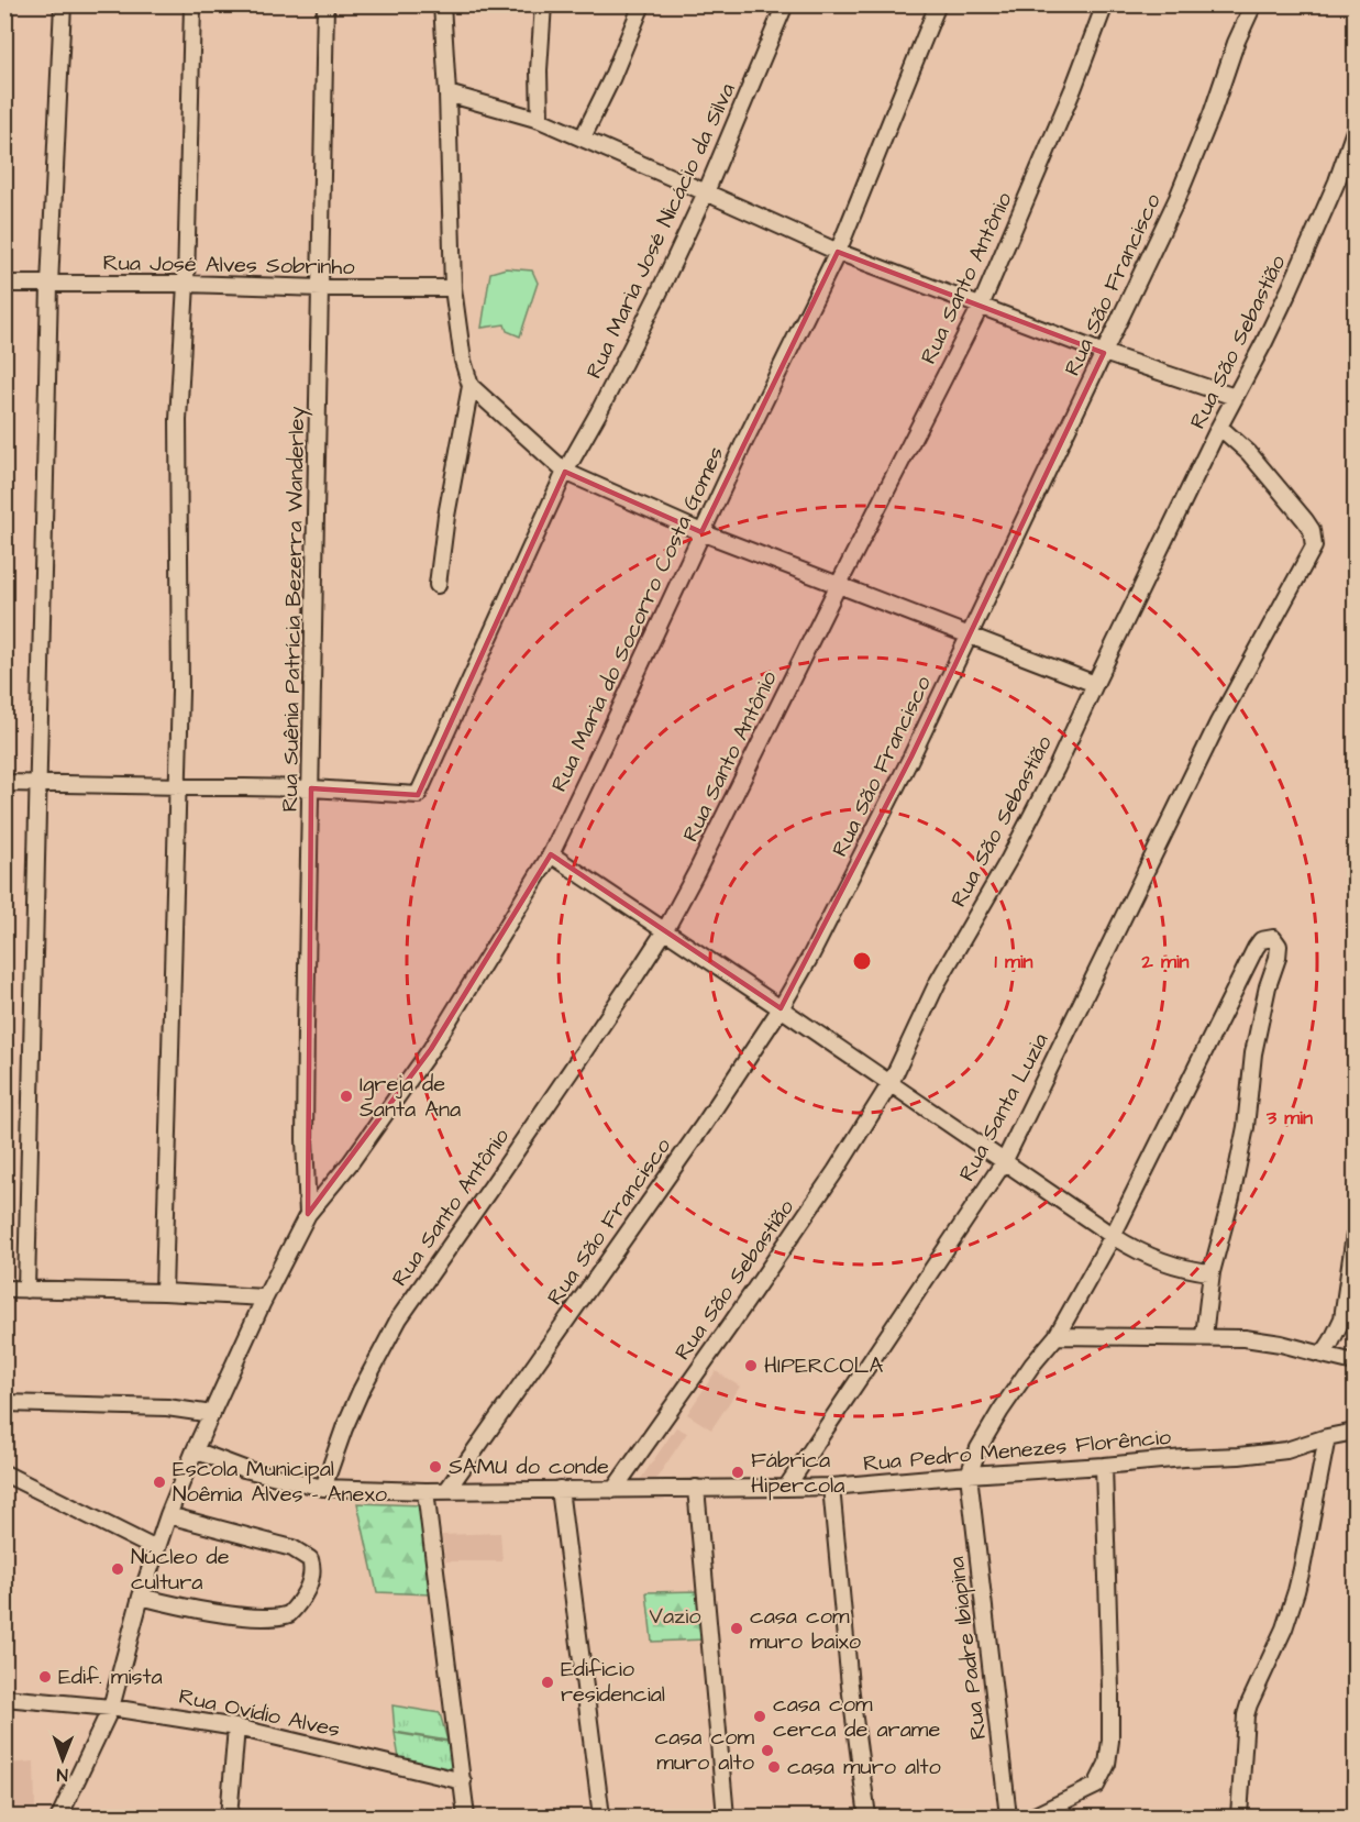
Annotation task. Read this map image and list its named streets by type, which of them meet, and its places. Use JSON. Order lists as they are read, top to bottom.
{
  "streets": {
    "street": [
      "Rua Maria José Nicácio da Silva",
      "Rua José Alves Sobrinho",
      "Rua Santo Antônio",
      "Rua São Francisco",
      "Rua São Sebastião",
      "Rua Suênia Patrícia Bezerra Wanderley",
      "Rua Maria do Socorro Costa Gomes",
      "Rua Santa Luzia",
      "Rua Pedro Menezes Florêncio",
      "Rua Padre Ibiapina",
      "Rua Ovídio Alves"
    ]
  },
  "crossings": [
    ["Rua Maria José Nicácio da Silva", "Rua Suênia Patrícia Bezerra Wanderley"],
    ["Rua José Alves Sobrinho", "Rua Suênia Patrícia Bezerra Wanderley"],
    ["Rua Santo Antônio", "Rua Pedro Menezes Florêncio"],
    ["Rua São Francisco", "Rua Pedro Menezes Florêncio"],
    ["Rua São Sebastião", "Rua Santa Luzia"],
    ["Rua São Sebastião", "Rua Pedro Menezes Florêncio"],
    ["Rua Suênia Patrícia Bezerra Wanderley", "Rua Maria do Socorro Costa Gomes"],
    ["Rua Maria do Socorro Costa Gomes", "Rua Pedro Menezes Florêncio"],
    ["Rua Maria do Socorro Costa Gomes", "Rua Ovídio Alves"],
    ["Rua Santa Luzia", "Rua Pedro Menezes Florêncio"],
    ["Rua Pedro Menezes Florêncio", "Rua Padre Ibiapina"]
  ],
  "parks": ["Vazio"],
  "places": [
    "Igreja de Santa Ana",
    "HIPERCOLA",
    "SAMU do conde",
    "Fábrica Hipercola",
    "Escola Municipal Noêmia Alves - Anexo",
    "Núcleo de cultura",
    "casa com muro baixo",
    "Edif. mista",
    "Edificio residencial",
    "casa com cerca de arame",
    "casa com muro alto",
    "casa muro alto"
  ],
  "north": "bottom",
  "rings": ["1 min", "2 min", "3 min"]
}
